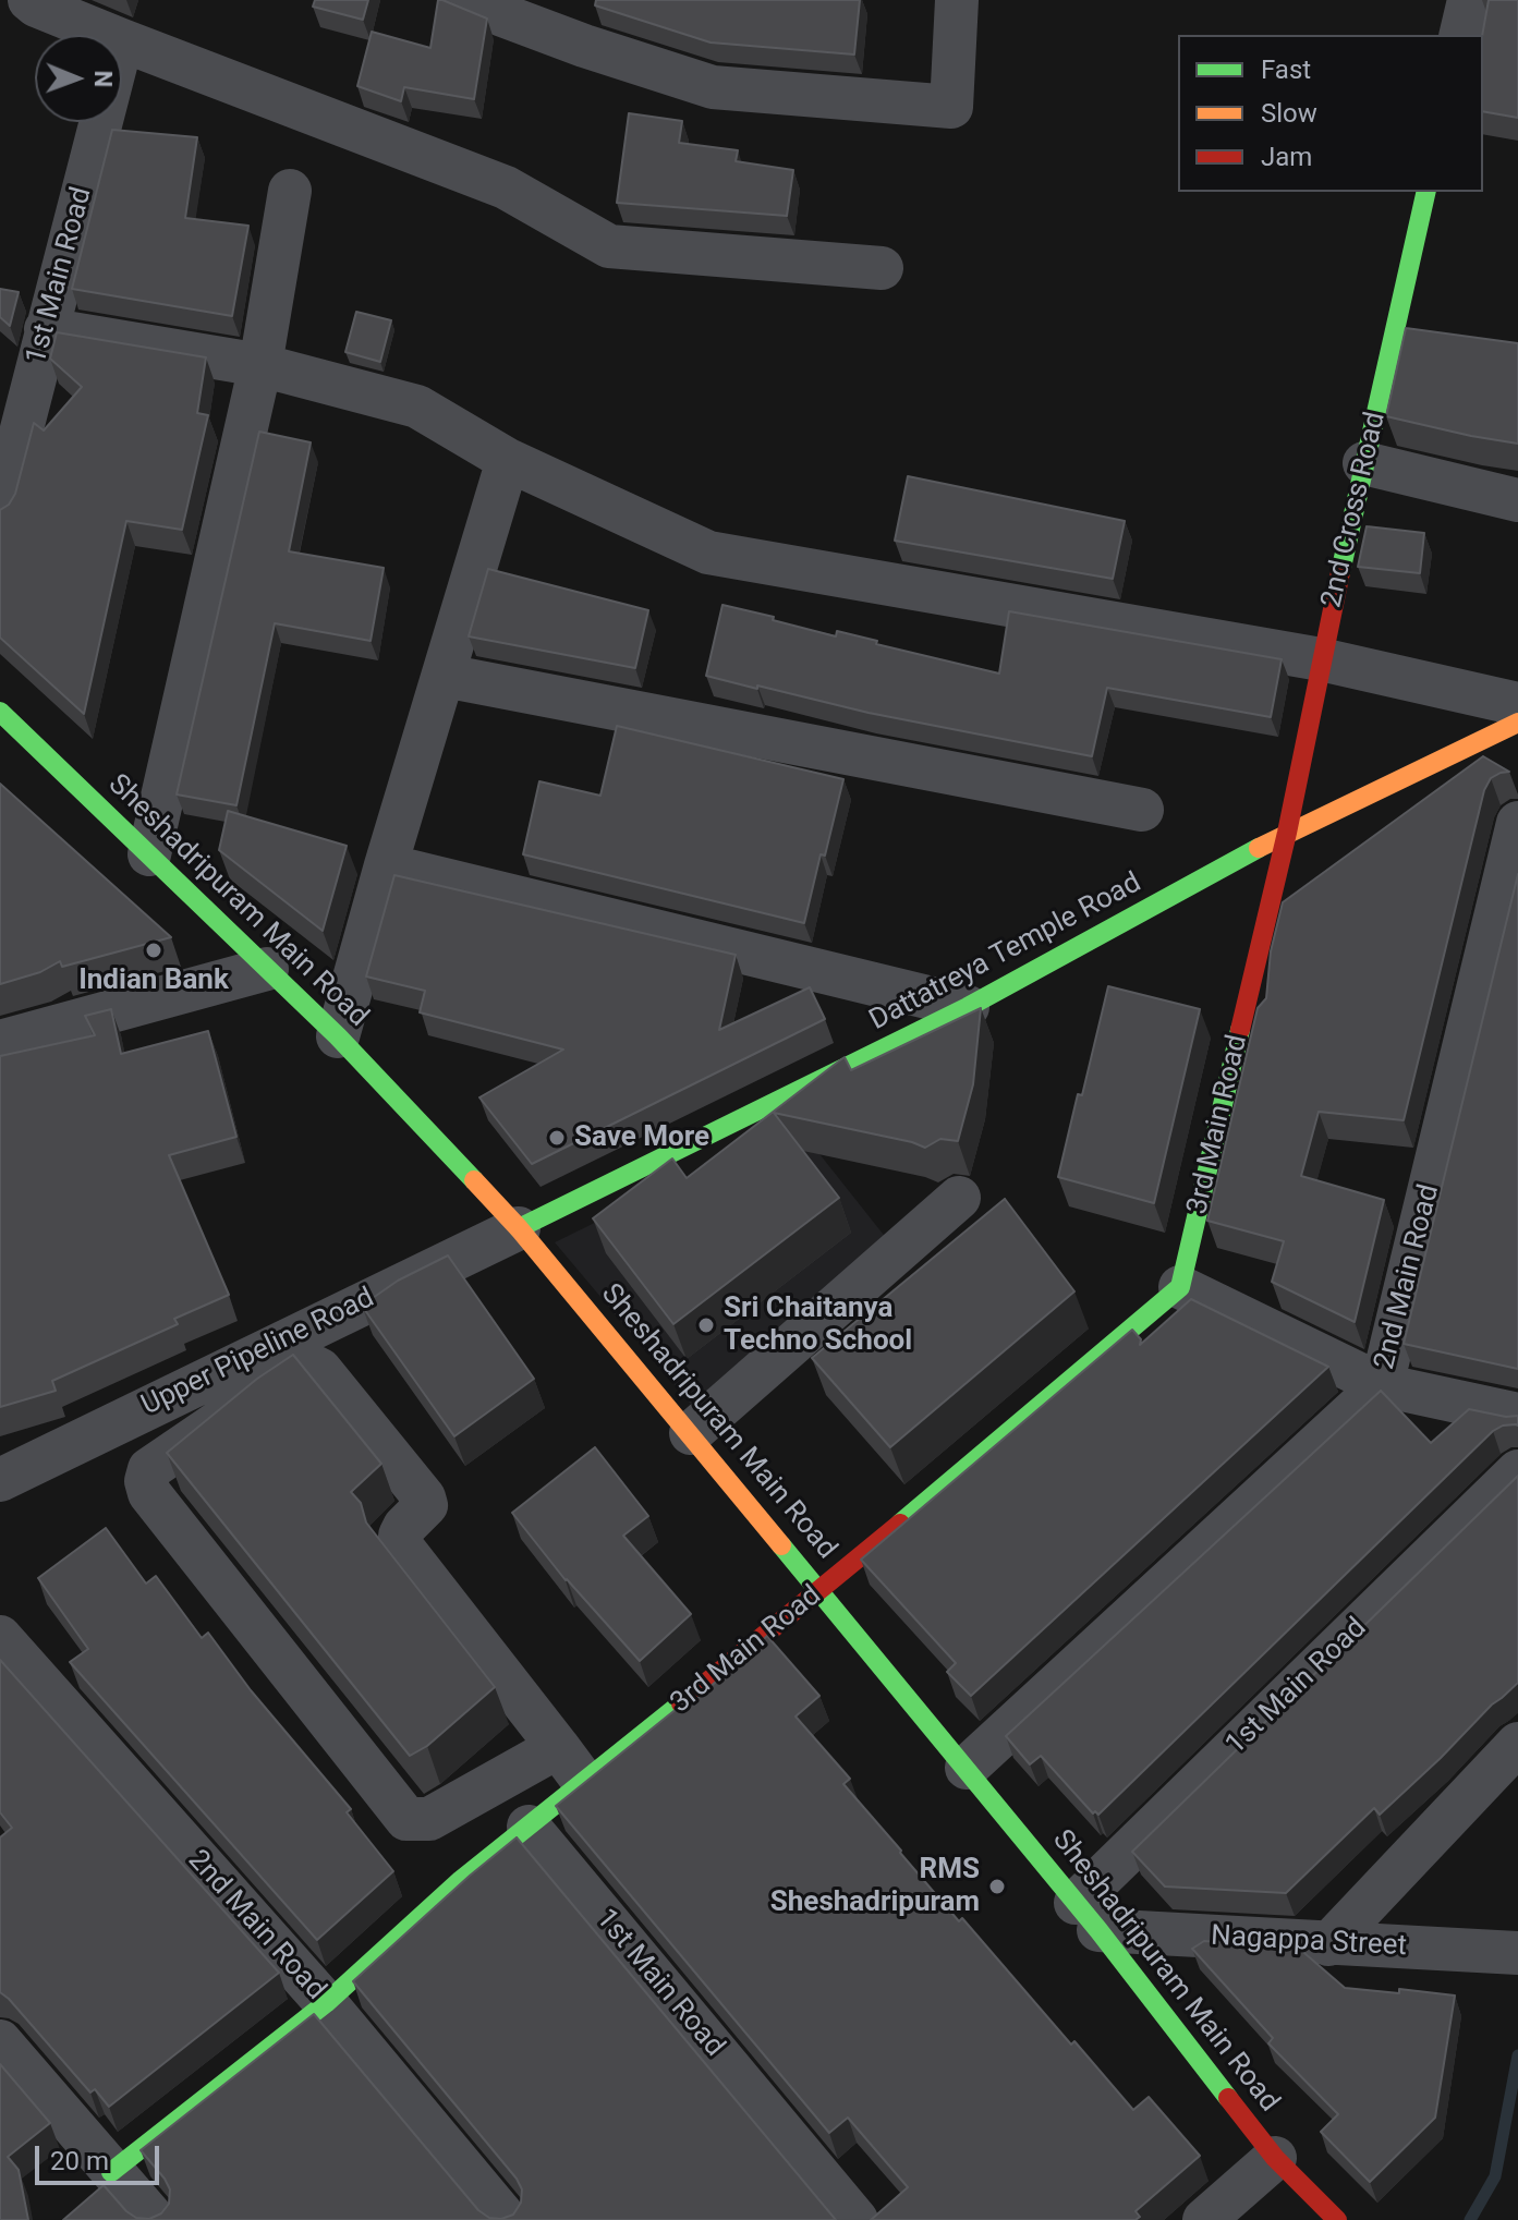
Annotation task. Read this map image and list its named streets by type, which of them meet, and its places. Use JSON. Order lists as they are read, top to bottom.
{
  "streets": {
    "street": [
      "1st Main Road",
      "2nd Cross Road",
      "Sheshadripuram Main Road",
      "Dattatreya Temple Road",
      "3rd Main Road",
      "2nd Main Road",
      "Upper Pipeline Road",
      "Nagappa Street"
    ]
  },
  "crossings": [
    ["1st Main Road", "Sheshadripuram Main Road"],
    ["1st Main Road", "3rd Main Road"],
    ["1st Main Road", "Nagappa Street"],
    ["2nd Cross Road", "Dattatreya Temple Road"],
    ["2nd Cross Road", "3rd Main Road"],
    ["Sheshadripuram Main Road", "Dattatreya Temple Road"],
    ["Sheshadripuram Main Road", "3rd Main Road"],
    ["Sheshadripuram Main Road", "2nd Main Road"],
    ["Sheshadripuram Main Road", "Upper Pipeline Road"],
    ["Sheshadripuram Main Road", "Nagappa Street"],
    ["Dattatreya Temple Road", "3rd Main Road"],
    ["Dattatreya Temple Road", "Upper Pipeline Road"],
    ["3rd Main Road", "2nd Main Road"]
  ],
  "places": [
    "Indian Bank",
    "Save More",
    "Sri Chaitanya Techno School",
    "RMS Sheshadripuram"
  ],
  "legend": ["Fast", "Slow", "Jam"],
  "scale_bar": "20 m",
  "north": "right"
}
